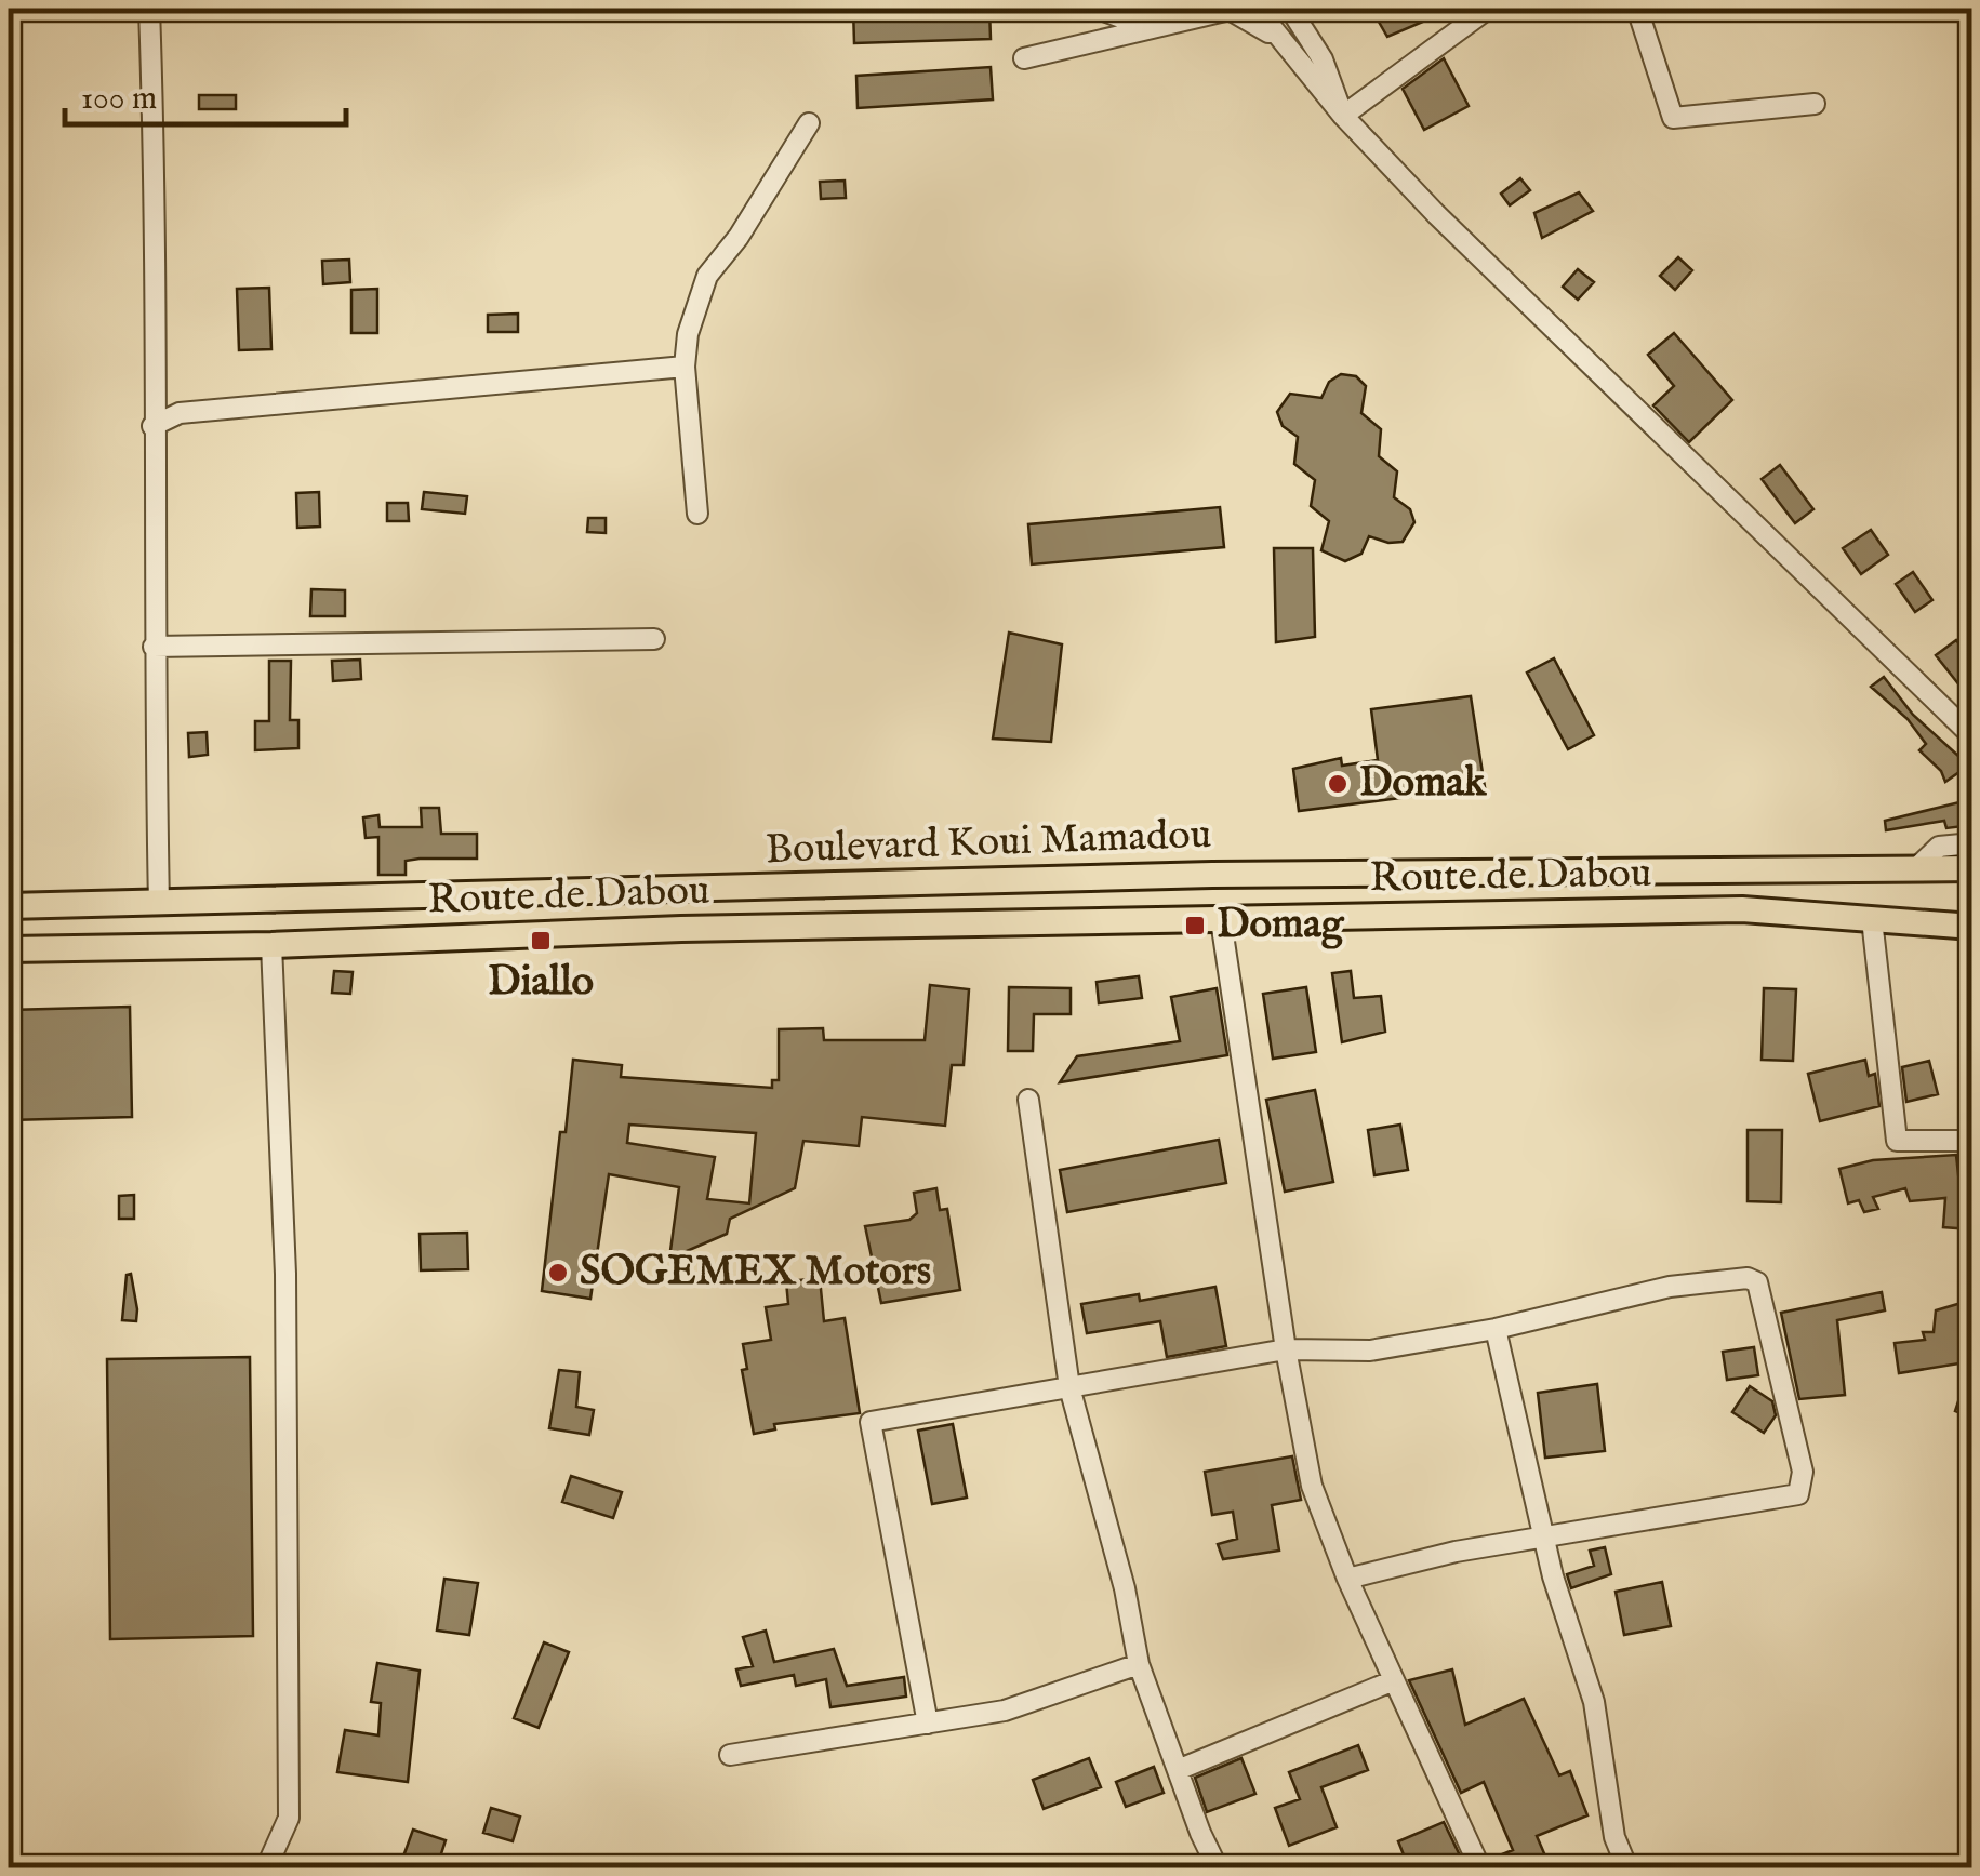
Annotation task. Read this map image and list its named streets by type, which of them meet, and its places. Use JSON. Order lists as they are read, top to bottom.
{
  "streets": {
    "main road": ["Boulevard Koui Mamadou", "Route de Dabou"]
  },
  "places": {
    "other": ["Domak", "SOGEMEX Motors"],
    "transit": ["Domag", "Diallo"]
  },
  "scale_bar": "100 m"
}
